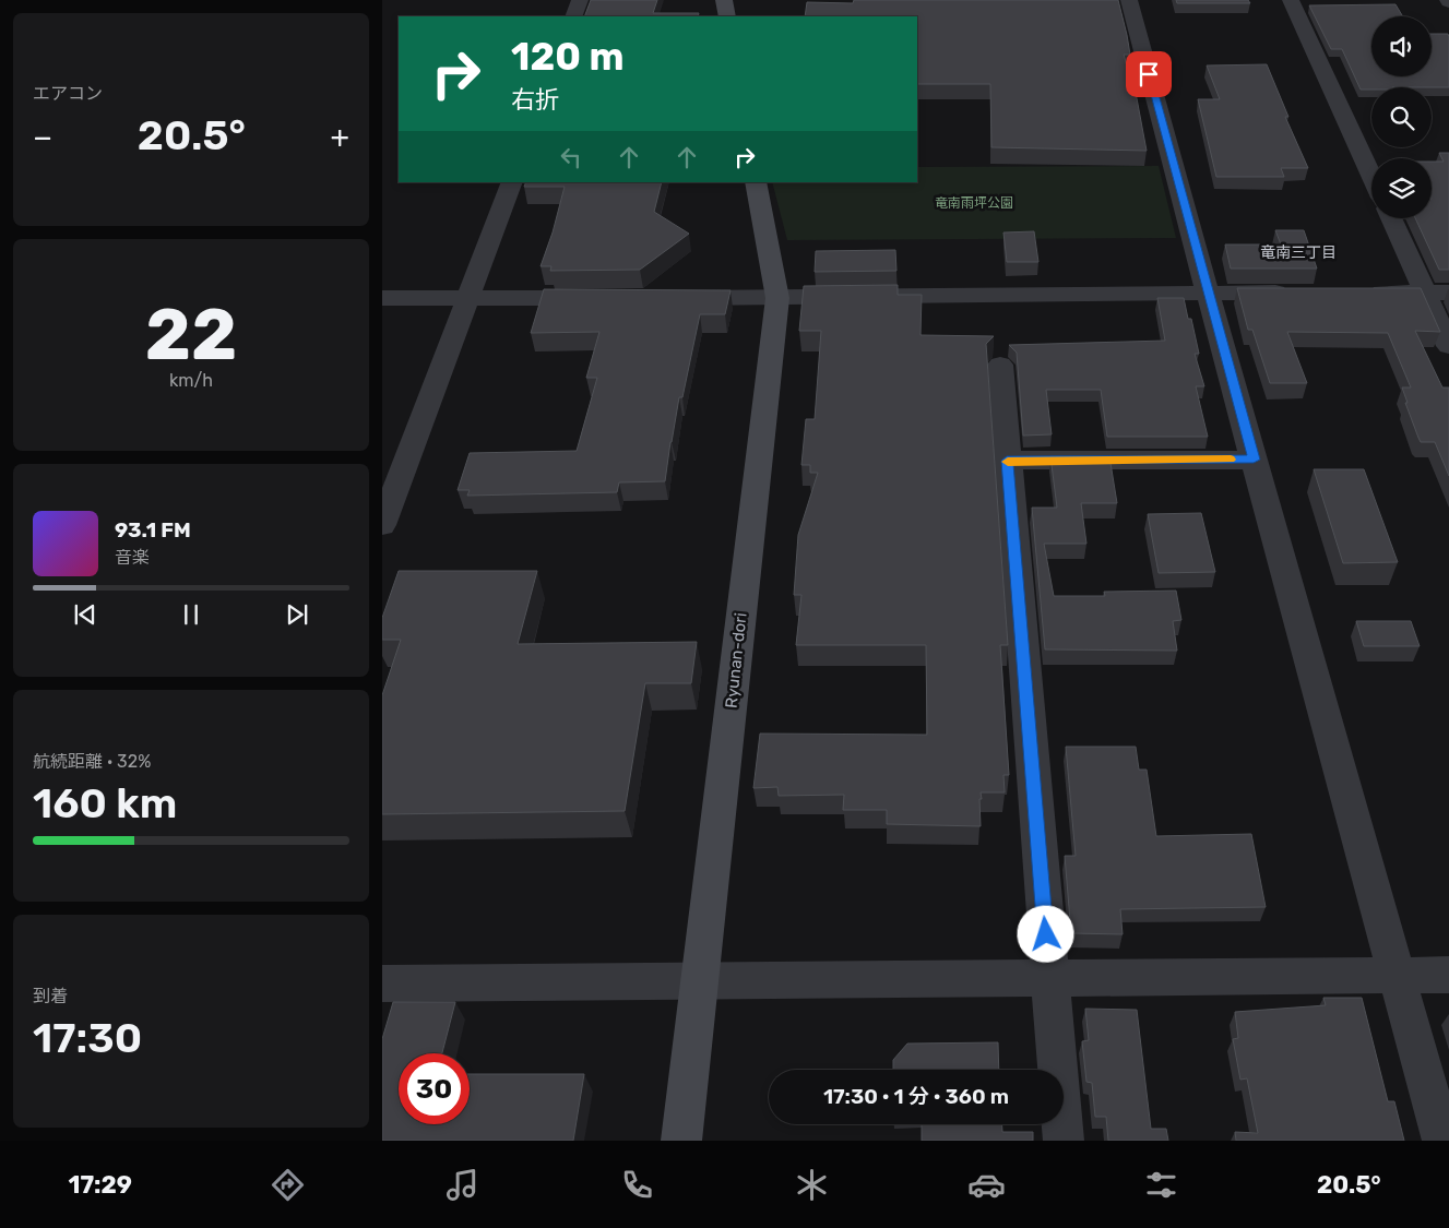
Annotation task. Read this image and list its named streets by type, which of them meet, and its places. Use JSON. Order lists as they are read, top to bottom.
{
  "streets": {
    "street": ["Ryunan-dori"]
  },
  "districts": ["竜南三丁目"],
  "parks": ["竜南雨坪公園"],
  "page": {
    "tile": [
      "エアコン",
      ["22", "km/h"],
      ["航続距離 · 32%", "160 km"],
      ["到着", "17:30"]
    ],
    "turn": ["120 m", "右折"],
    "heat": ["−", "20.5°", "+"],
    "song": ["93.1 FM", "音楽"],
    "limit": "30",
    "trip": "17:30 · 1 分 · 360 m",
    "tabs": ["17:29", "20.5°"]
  }
}
